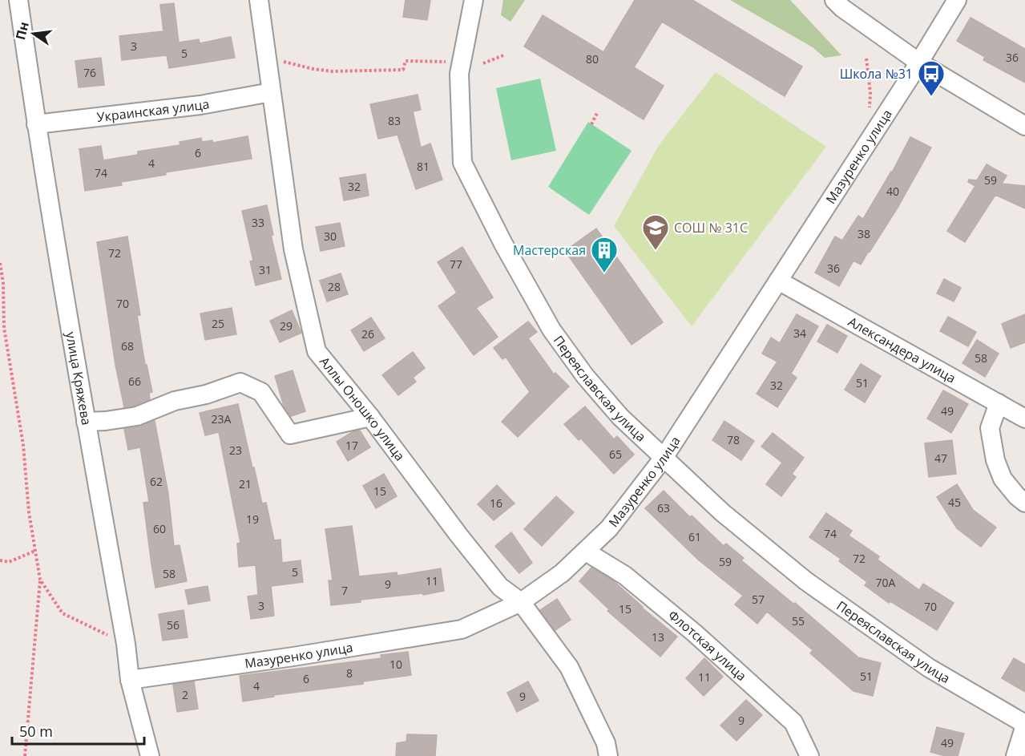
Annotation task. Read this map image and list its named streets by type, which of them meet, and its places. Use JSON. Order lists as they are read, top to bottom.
{
  "streets": {
    "street": [
      "Украинская улица",
      "Мазуренко улица",
      "Александера улица",
      "улица Кряжева",
      "Переяславская улица",
      "Аллы Оношко улица",
      "Флотская улица"
    ]
  },
  "crossings": [
    ["Украинская улица", "улица Кряжева"],
    ["Украинская улица", "Аллы Оношко улица"],
    ["Мазуренко улица", "Александера улица"],
    ["Мазуренко улица", "улица Кряжева"],
    ["Мазуренко улица", "Переяславская улица"],
    ["Мазуренко улица", "Аллы Оношко улица"],
    ["Мазуренко улица", "Флотская улица"]
  ],
  "places": {
    "bus stop": ["Школа №31"],
    "school or university": ["СОШ № 31С"],
    "building": ["Мастерская"]
  },
  "house_numbers": [
    "3",
    "5",
    "36",
    "80",
    "76",
    "83",
    "6",
    "4",
    "81",
    "74",
    "59",
    "32",
    "40",
    "33",
    "38",
    "30",
    "72",
    "77",
    "36",
    "31",
    "28",
    "70",
    "25",
    "29",
    "34",
    "26",
    "68",
    "58",
    "66",
    "51",
    "32",
    "49",
    "23А",
    "78",
    "17",
    "23",
    "65",
    "47",
    "62",
    "21",
    "15",
    "45",
    "16",
    "63",
    "19",
    "60",
    "74",
    "61",
    "72",
    "59",
    "5",
    "58",
    "11",
    "70А",
    "9",
    "7",
    "57",
    "3",
    "70",
    "15",
    "55",
    "56",
    "13",
    "10",
    "8",
    "51",
    "11",
    "6",
    "4",
    "2",
    "9",
    "9",
    "49"
  ],
  "scale_bar": "50 m",
  "north": "left"
}
